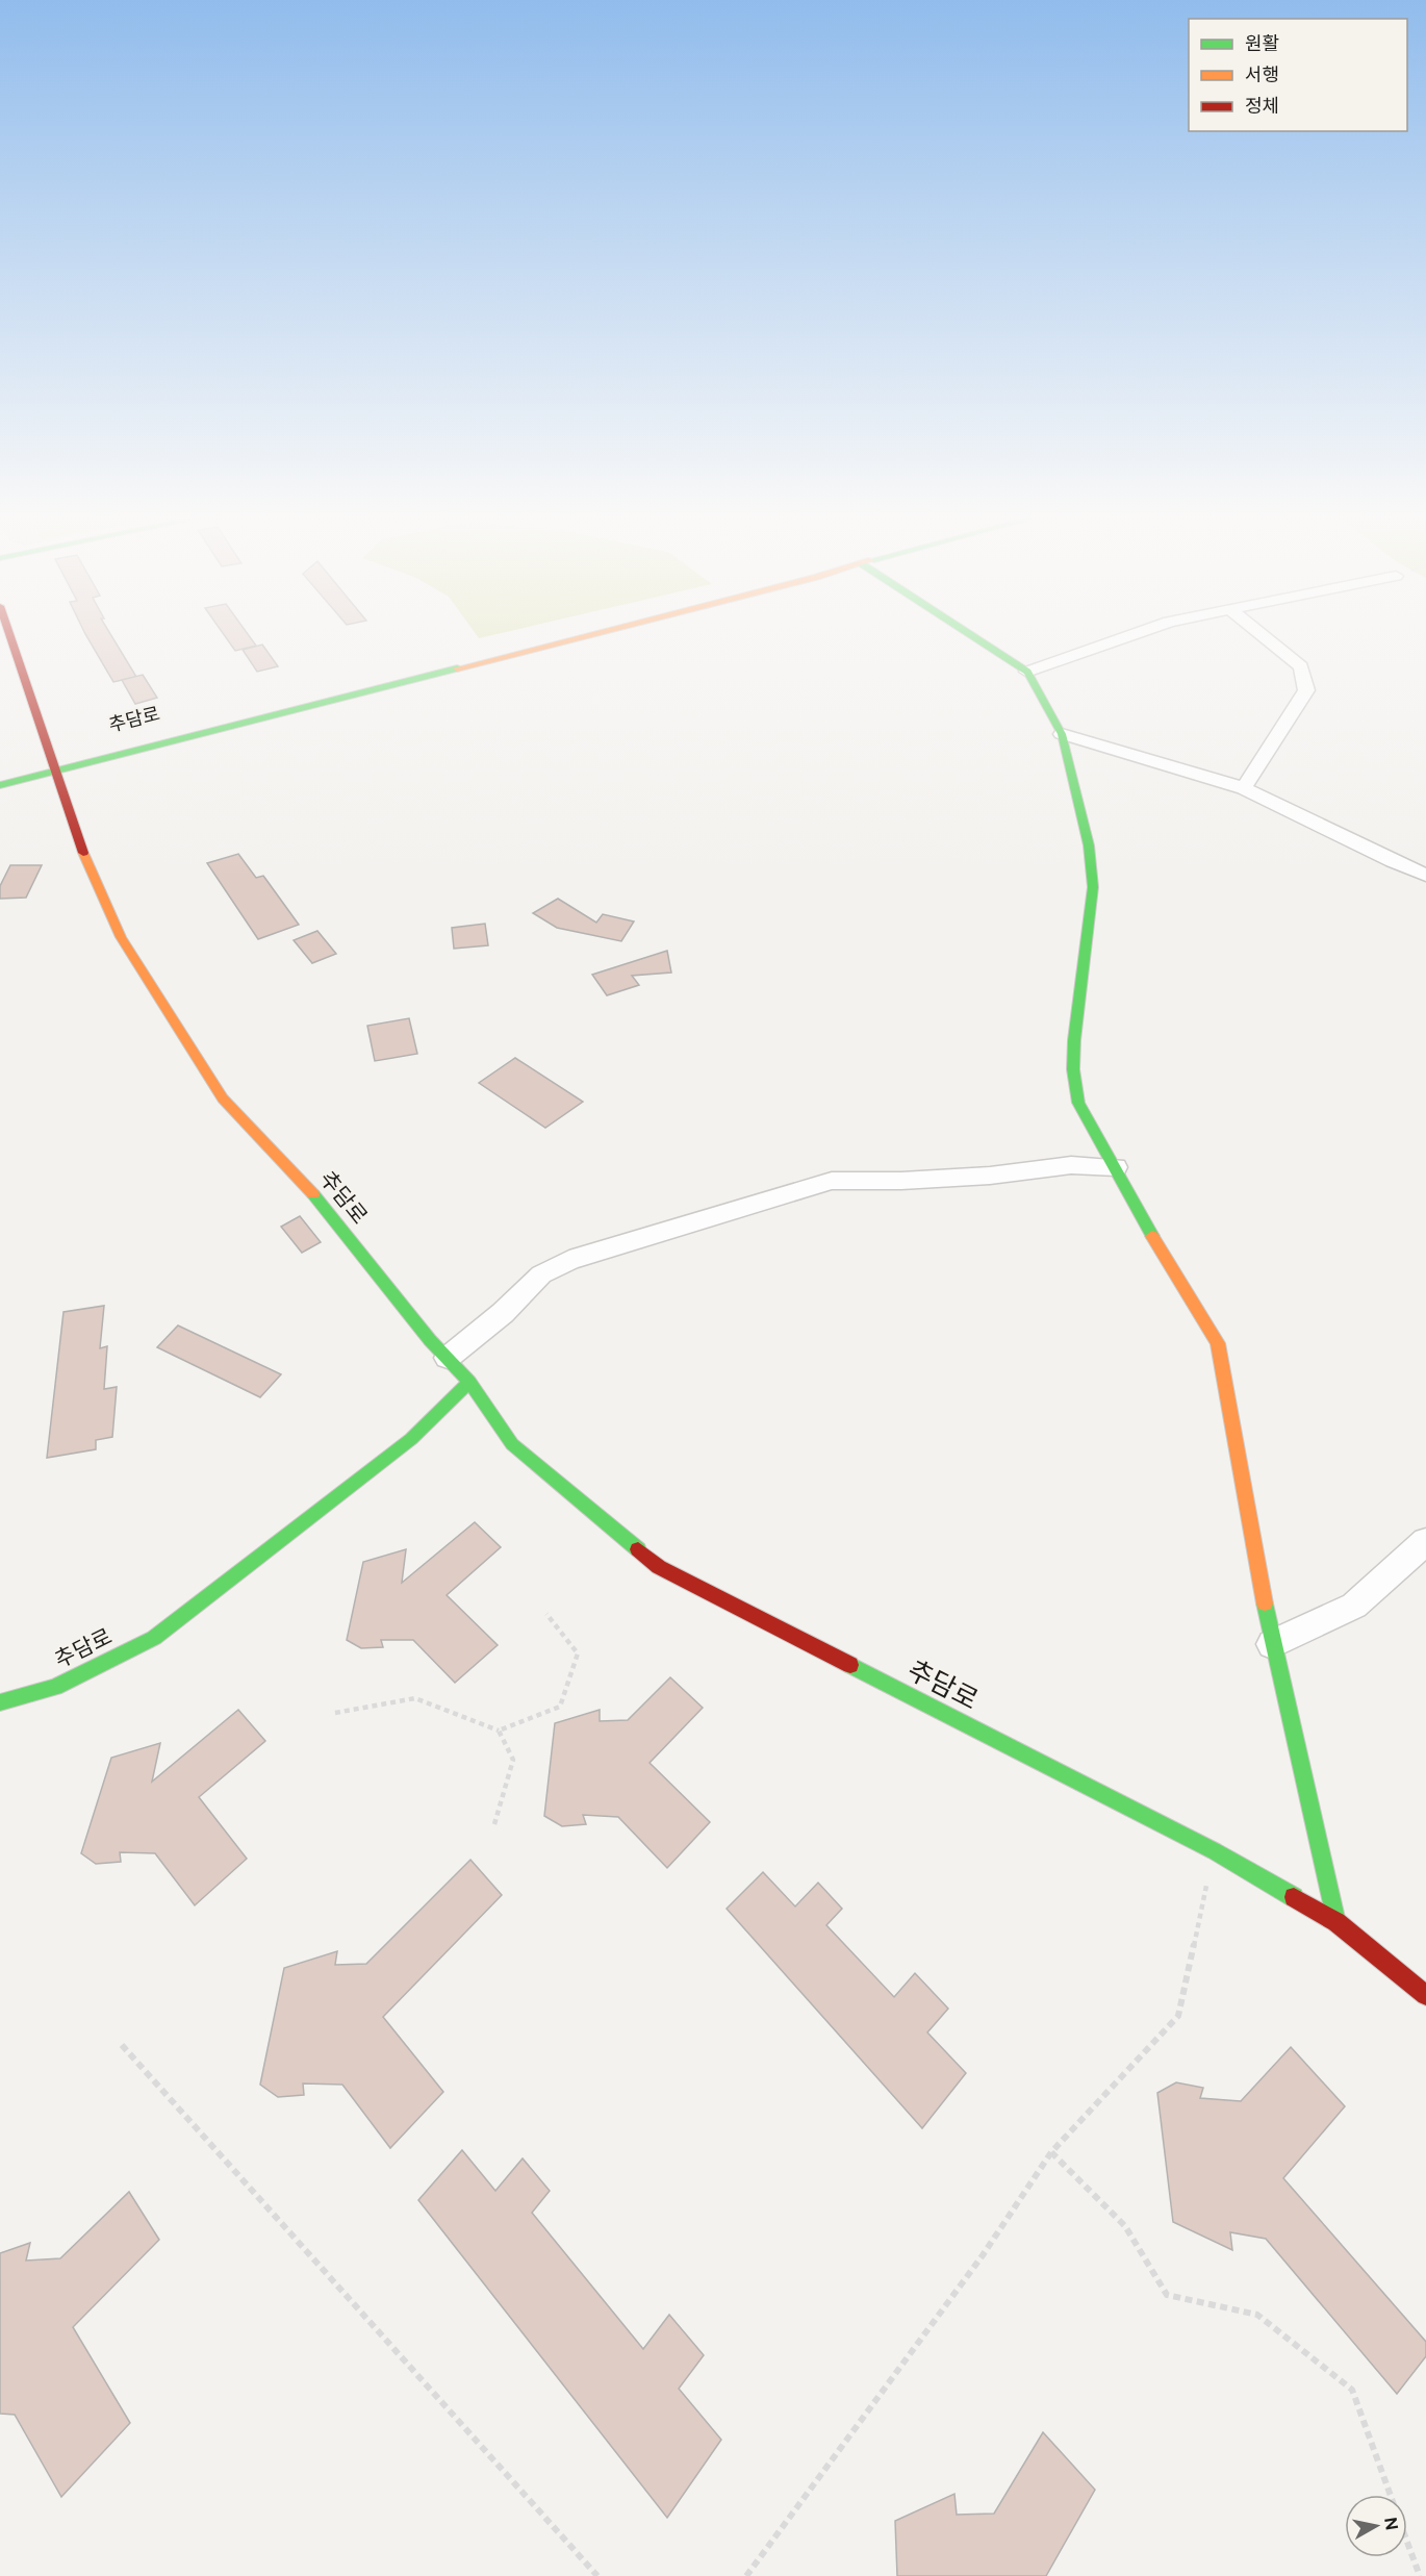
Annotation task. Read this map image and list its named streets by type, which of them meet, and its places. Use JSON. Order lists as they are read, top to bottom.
{
  "streets": {
    "street": ["추담로"]
  },
  "legend": ["원활", "서행", "정체"],
  "north": "right"
}
